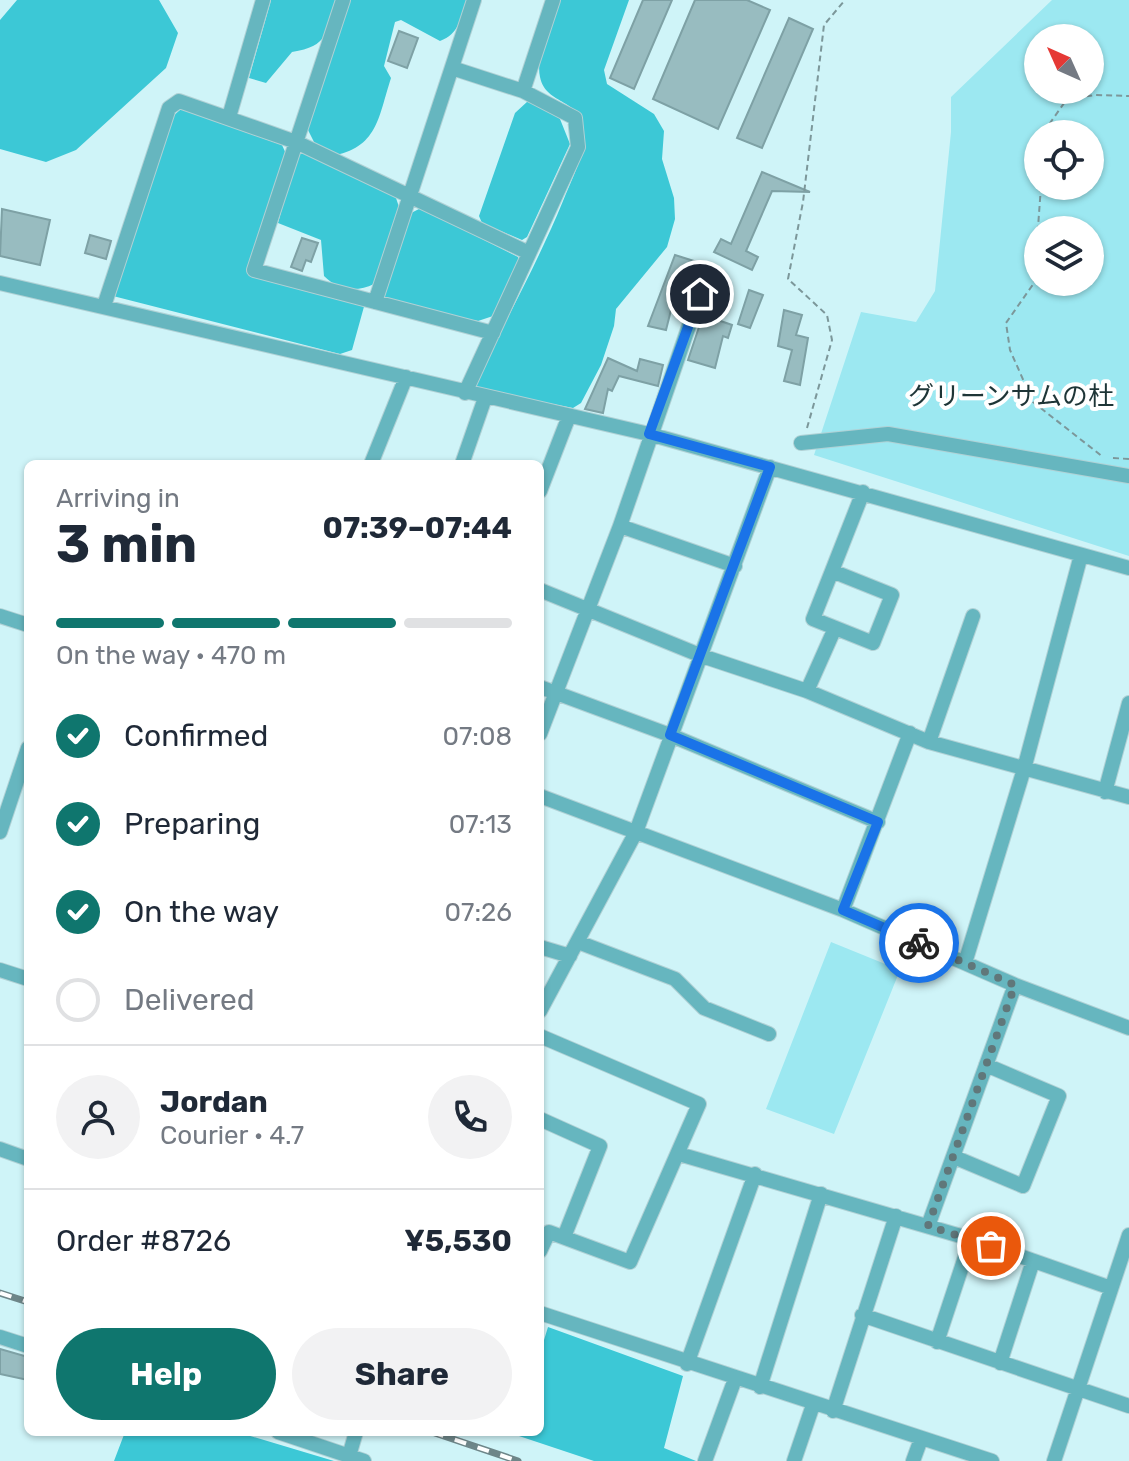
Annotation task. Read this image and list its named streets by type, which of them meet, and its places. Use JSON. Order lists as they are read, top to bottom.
{
  "parks": ["グリーンサムの杜"],
  "north": "top left",
  "page": {
    "heading": ["3 min", "Arriving in", "07:39–07:44"],
    "panel": [
      "Jordan",
      "Courier · 4.7",
      "Order #8726",
      "¥5,530"
    ],
    "bar": "On the way · 470 m",
    "list": [
      ["Confirmed", "07:08"],
      ["Preparing", "07:13"],
      ["On the way", "07:26"],
      "Delivered"
    ],
    "buttons": ["Help", "Share"]
  }
}
